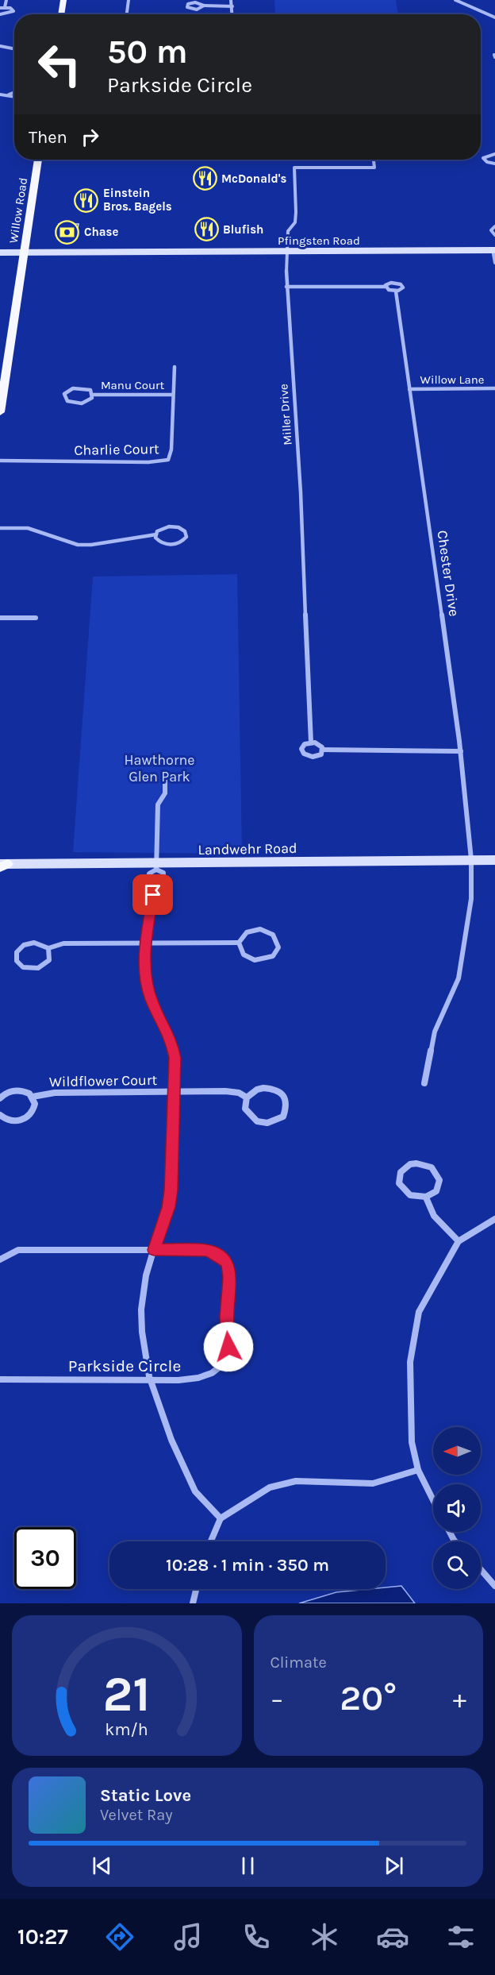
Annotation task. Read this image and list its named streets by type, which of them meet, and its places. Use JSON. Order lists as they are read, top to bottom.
{
  "streets": {
    "main road": ["Willow Road", "Pfingsten Road", "Landwehr Road"],
    "street": [
      "Willow Lane",
      "Manu Court",
      "Miller Drive",
      "Charlie Court",
      "Chester Drive",
      "Wildflower Court",
      "Parkside Circle"
    ]
  },
  "crossings": [
    ["Willow Road", "Pfingsten Road"],
    ["Pfingsten Road", "Miller Drive"],
    ["Willow Lane", "Chester Drive"],
    ["Manu Court", "Charlie Court"],
    ["Chester Drive", "Landwehr Road"]
  ],
  "parks": ["Hawthorne Glen Park"],
  "places": {
    "restaurant": ["McDonald's", "Einstein Bros. Bagels", "Blufish"],
    "bank": ["Chase"]
  },
  "north": "left",
  "page": {
    "turn": ["50 m", "Parkside Circle"],
    "then": "Then",
    "limit": "30",
    "trip": "10:28 · 1 min · 350 m",
    "tile": "Climate",
    "heat": ["−", "20°", "+"],
    "song": ["Static Love", "Velvet Ray"],
    "tabs": "10:27",
    "gauge": ["21", "km/h"]
  }
}
